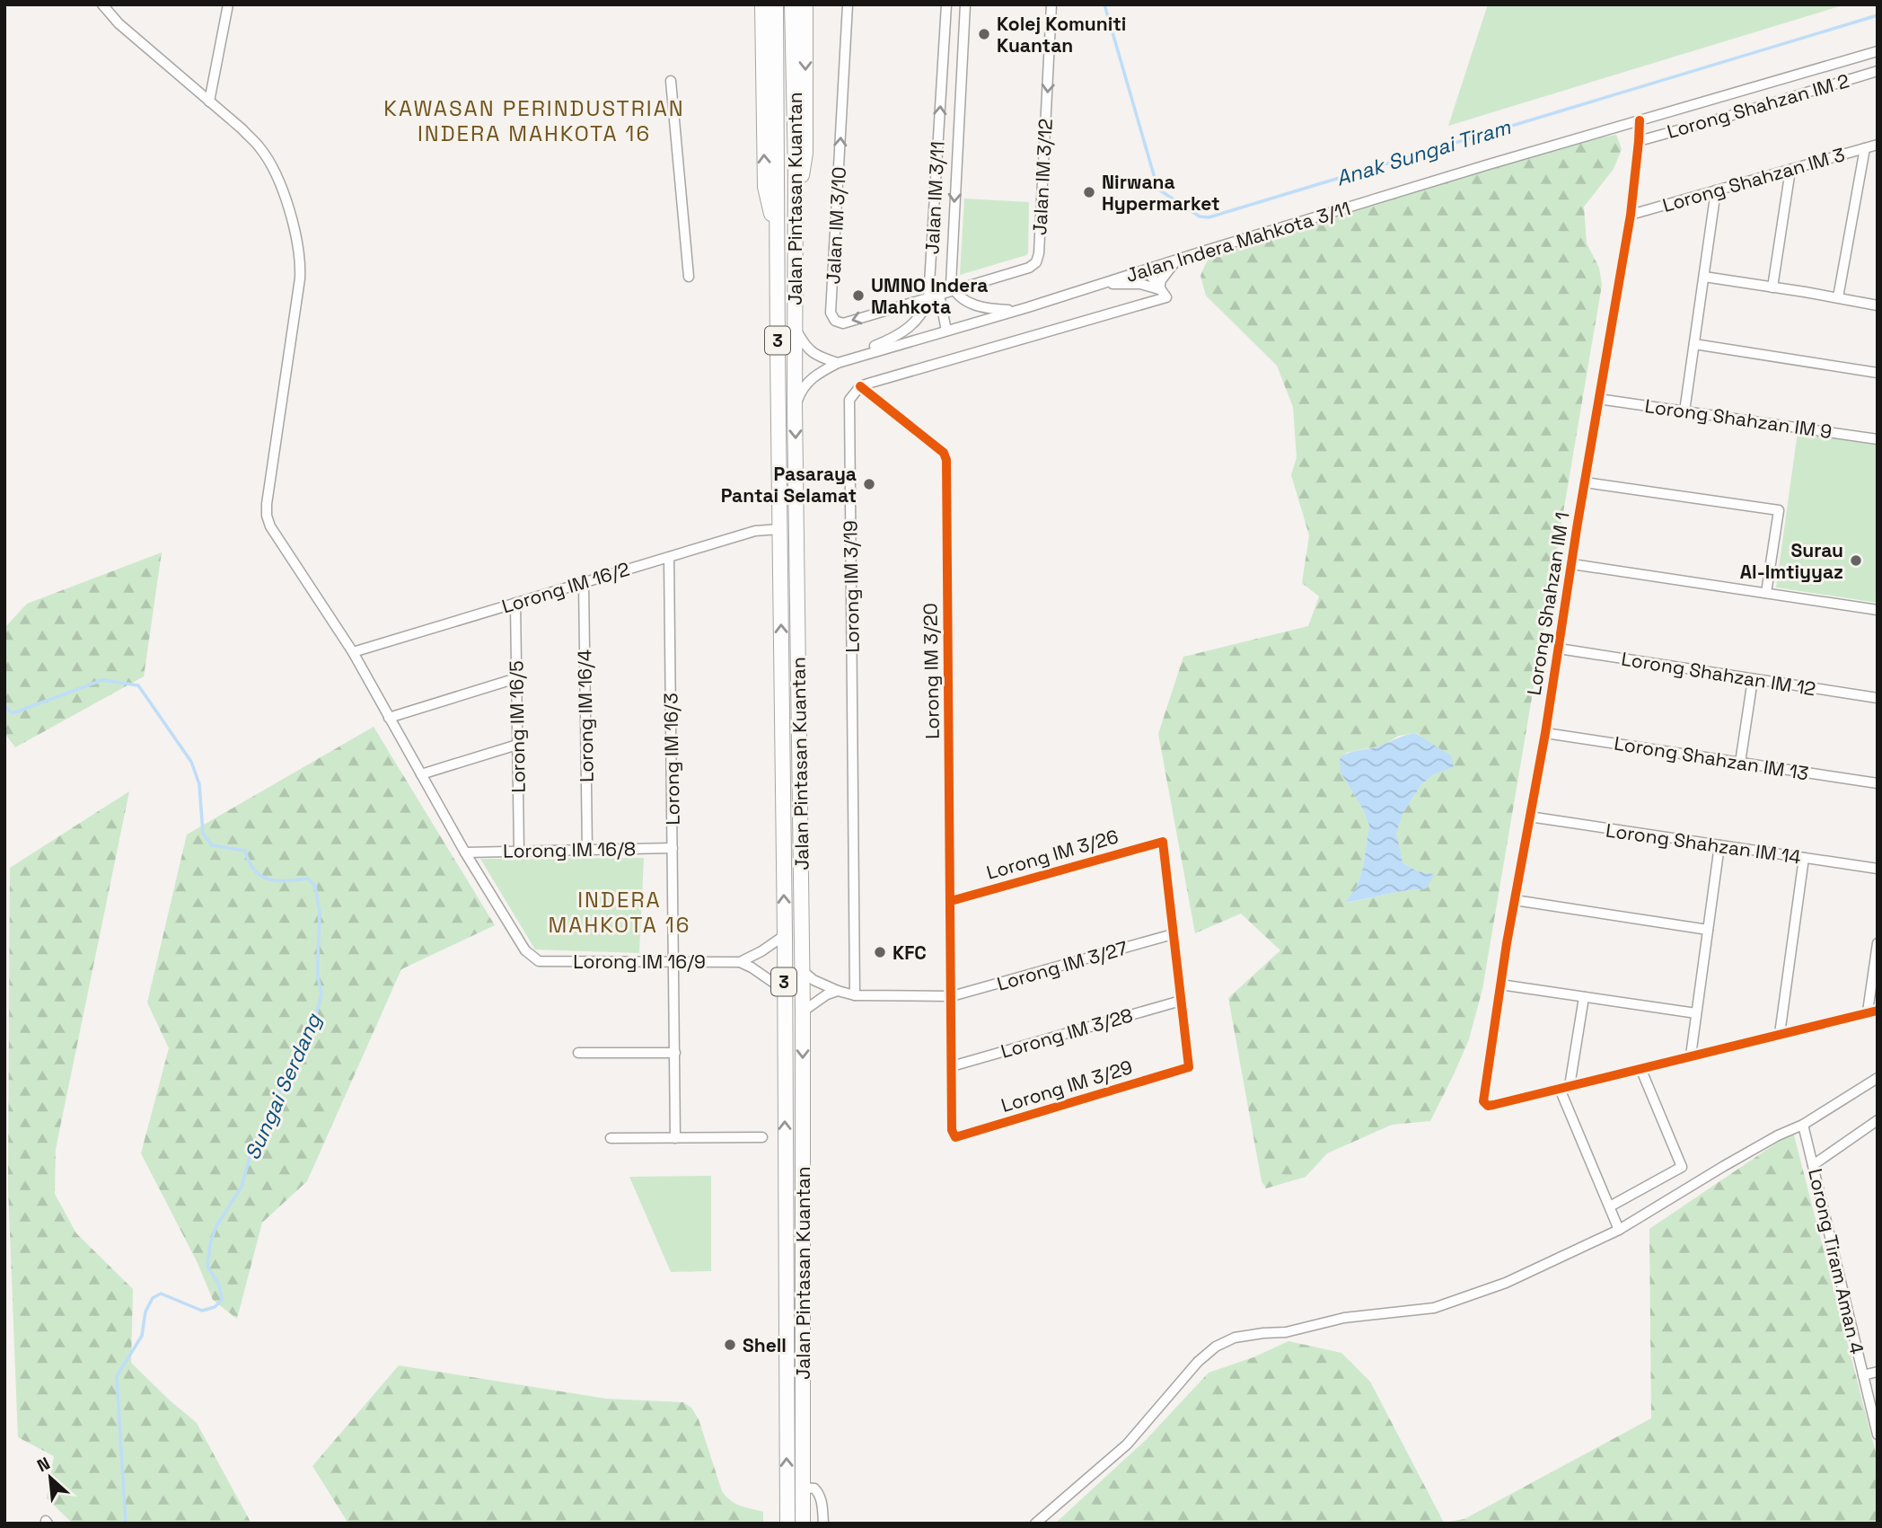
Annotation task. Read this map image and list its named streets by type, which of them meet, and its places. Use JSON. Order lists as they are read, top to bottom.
{
  "streets": {
    "highway": ["Jalan Pintasan Kuantan", "3"],
    "street": [
      "Lorong Shahzan IM 2",
      "Jalan IM 3/12",
      "Lorong Shahzan IM 3",
      "Jalan IM 3/11",
      "Jalan IM 3/10",
      "Jalan Indera Mahkota 3/11",
      "Lorong Shahzan IM 9",
      "Lorong IM 3/19",
      "Lorong IM 16/2",
      "Lorong Shahzan IM 1",
      "Lorong IM 3/20",
      "Lorong Shahzan IM 12",
      "Lorong IM 16/4",
      "Lorong IM 16/5",
      "Lorong Shahzan IM 13",
      "Lorong IM 16/3",
      "Lorong Shahzan IM 14",
      "Lorong IM 16/8",
      "Lorong IM 3/26",
      "Lorong IM 16/9",
      "Lorong IM 3/27",
      "Lorong IM 3/28",
      "Lorong IM 3/29",
      "Lorong Tiram Aman 4"
    ]
  },
  "crossings": [
    ["Lorong Shahzan IM 2", "Lorong Shahzan IM 1"],
    ["Jalan IM 3/12", "Jalan IM 3/11"],
    ["Jalan IM 3/12", "Jalan IM 3/10"],
    ["Lorong Shahzan IM 3", "Lorong Shahzan IM 1"],
    ["Jalan IM 3/11", "Jalan IM 3/10"],
    ["Jalan IM 3/11", "Jalan Indera Mahkota 3/11"],
    ["Jalan Pintasan Kuantan", "Jalan Indera Mahkota 3/11"],
    ["Jalan Pintasan Kuantan", "Lorong IM 16/2"],
    ["Jalan Pintasan Kuantan", "Lorong IM 16/9"],
    ["Jalan Pintasan Kuantan", "Lorong IM 3/27"],
    ["Jalan Indera Mahkota 3/11", "Lorong Shahzan IM 1"],
    ["Lorong Shahzan IM 9", "Lorong Shahzan IM 1"],
    ["Lorong IM 3/19", "Lorong IM 3/20"],
    ["Lorong IM 3/19", "Lorong IM 3/27"],
    ["Lorong IM 16/2", "Lorong IM 16/4"],
    ["Lorong IM 16/2", "Lorong IM 16/5"],
    ["Lorong IM 16/2", "Lorong IM 16/3"],
    ["Lorong Shahzan IM 1", "Lorong Shahzan IM 12"],
    ["Lorong Shahzan IM 1", "Lorong Shahzan IM 13"],
    ["Lorong Shahzan IM 1", "Lorong Shahzan IM 14"],
    ["Lorong IM 3/20", "Lorong IM 3/26"],
    ["Lorong IM 3/20", "Lorong IM 3/27"],
    ["Lorong IM 3/20", "Lorong IM 3/28"],
    ["Lorong IM 3/20", "Lorong IM 3/29"],
    ["Lorong IM 16/4", "Lorong IM 16/8"],
    ["Lorong IM 16/5", "Lorong IM 16/8"],
    ["Lorong IM 16/3", "Lorong IM 16/8"],
    ["Lorong IM 16/3", "Lorong IM 16/9"],
    ["Lorong IM 16/8", "Lorong IM 16/9"],
    ["Lorong IM 3/26", "Lorong IM 3/27"],
    ["Lorong IM 3/28", "Lorong IM 3/29"]
  ],
  "one_way": ["Jalan IM 3/12"],
  "districts": ["KAWASAN PERINDUSTRIAN INDERA MAHKOTA 16", "INDERA MAHKOTA 16"],
  "water": ["Anak Sungai Tiram", "Sungai Serdang"],
  "places": [
    "Kolej Komuniti Kuantan",
    "Nirwana Hypermarket",
    "UMNO Indera Mahkota",
    "Pasaraya Pantai Selamat",
    "Surau Al-Imtiyyaz",
    "KFC",
    "Shell"
  ],
  "north": "top left"
}
